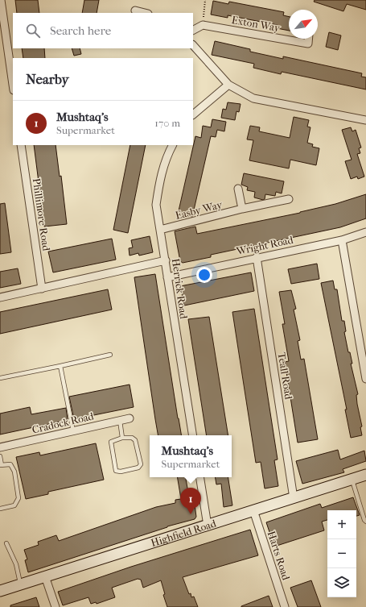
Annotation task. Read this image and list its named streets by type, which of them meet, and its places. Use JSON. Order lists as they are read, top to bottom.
{
  "streets": {
    "main road": ["Highfield Road"],
    "street": [
      "Exton Way",
      "Easby Way",
      "Phillimore Road",
      "Wright Road",
      "Herrick Road",
      "Teall Road",
      "Cradock Road",
      "Harts Road"
    ]
  },
  "crossings": [
    ["Easby Way", "Herrick Road"],
    ["Wright Road", "Herrick Road"],
    ["Wright Road", "Teall Road"],
    ["Teall Road", "Highfield Road"],
    ["Highfield Road", "Harts Road"]
  ],
  "north": "top right",
  "page": {
    "search": "Search here",
    "heading": "Nearby",
    "list": [
      {
        "mark": "1",
        "name": "Mushtaq's",
        "note": "Supermarket",
        "value": "170 m"
      }
    ],
    "popup": ["Mushtaq's", "Supermarket"],
    "pins": "1",
    "map_buttons": ["+", "−"]
  }
}
